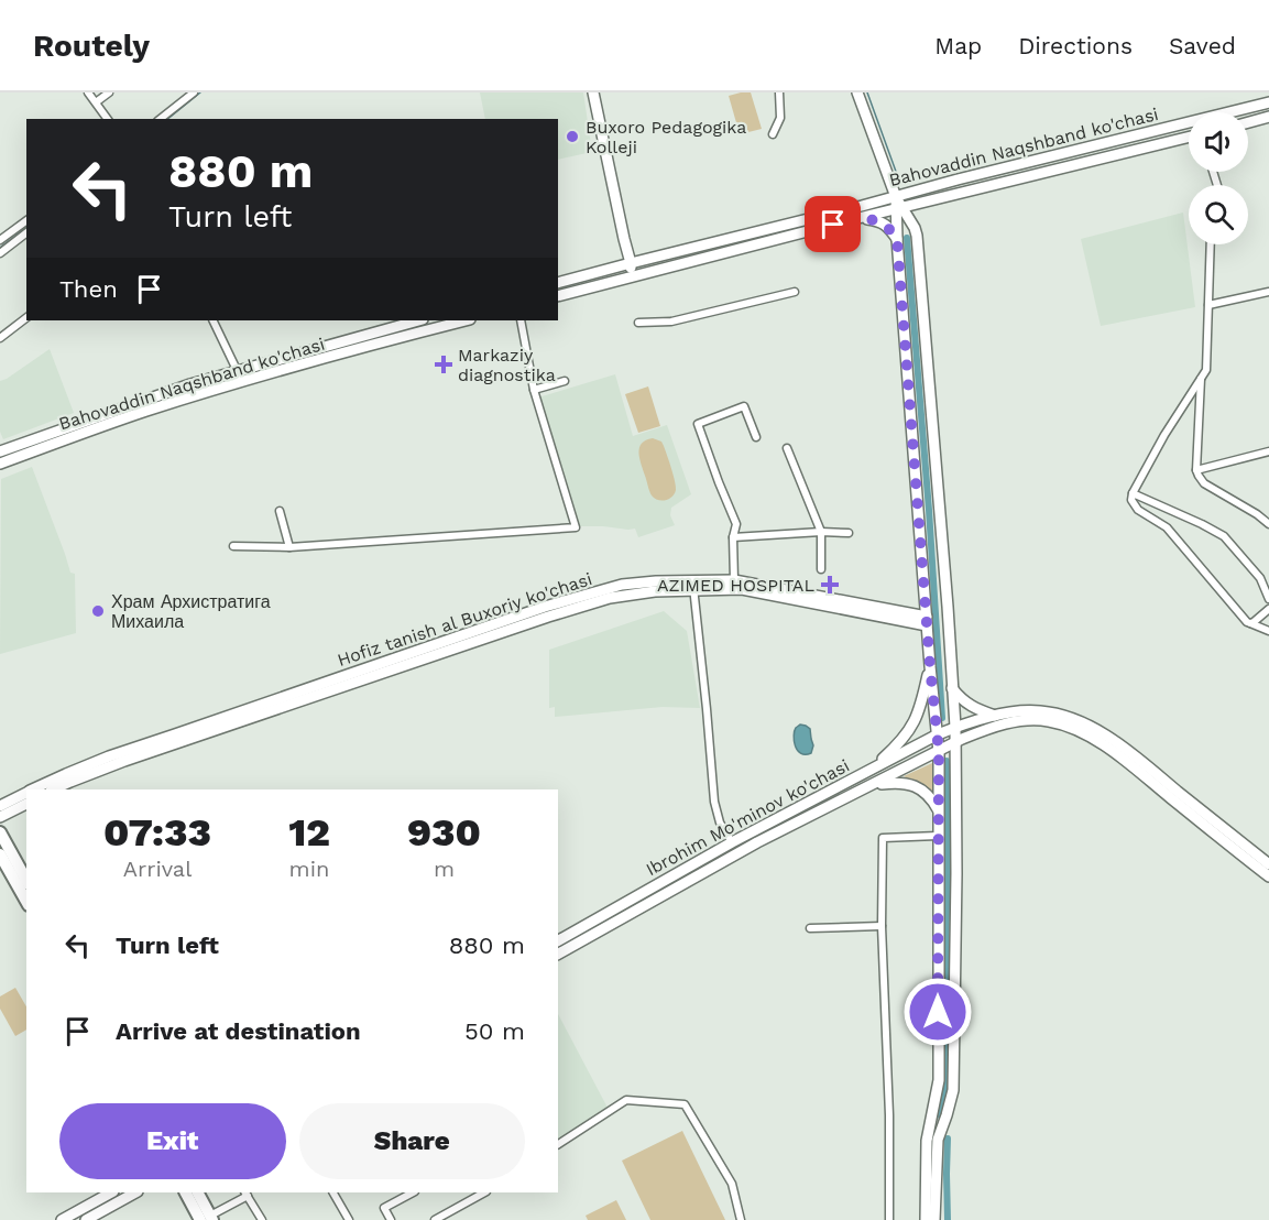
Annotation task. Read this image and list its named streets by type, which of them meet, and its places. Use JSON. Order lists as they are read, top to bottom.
{
  "streets": {
    "main road": ["Bahovaddin Naqshband ko'chasi", "Hofiz tanish al Buxoriy ko'chasi", "Ibrohim Mo'minov ko'chasi"]
  },
  "places": {
    "other": ["Buxoro Pedagogika Kolleji", "Храм Архистратига Михаила"],
    "health": ["Markaziy diagnostika", "AZIMED HOSPITAL"]
  },
  "page": {
    "header": "Routely",
    "nav": ["Map", "Directions", "Saved"],
    "turn": ["880 m", "Turn left"],
    "then": "Then",
    "eta": [
      "07:33",
      "Arrival",
      "12",
      "min",
      "930",
      "m"
    ],
    "list": [
      {
        "name": "Turn left",
        "value": "880 m"
      },
      {
        "name": "Arrive at destination",
        "value": "50 m"
      }
    ],
    "buttons": ["Exit", "Share"]
  }
}
